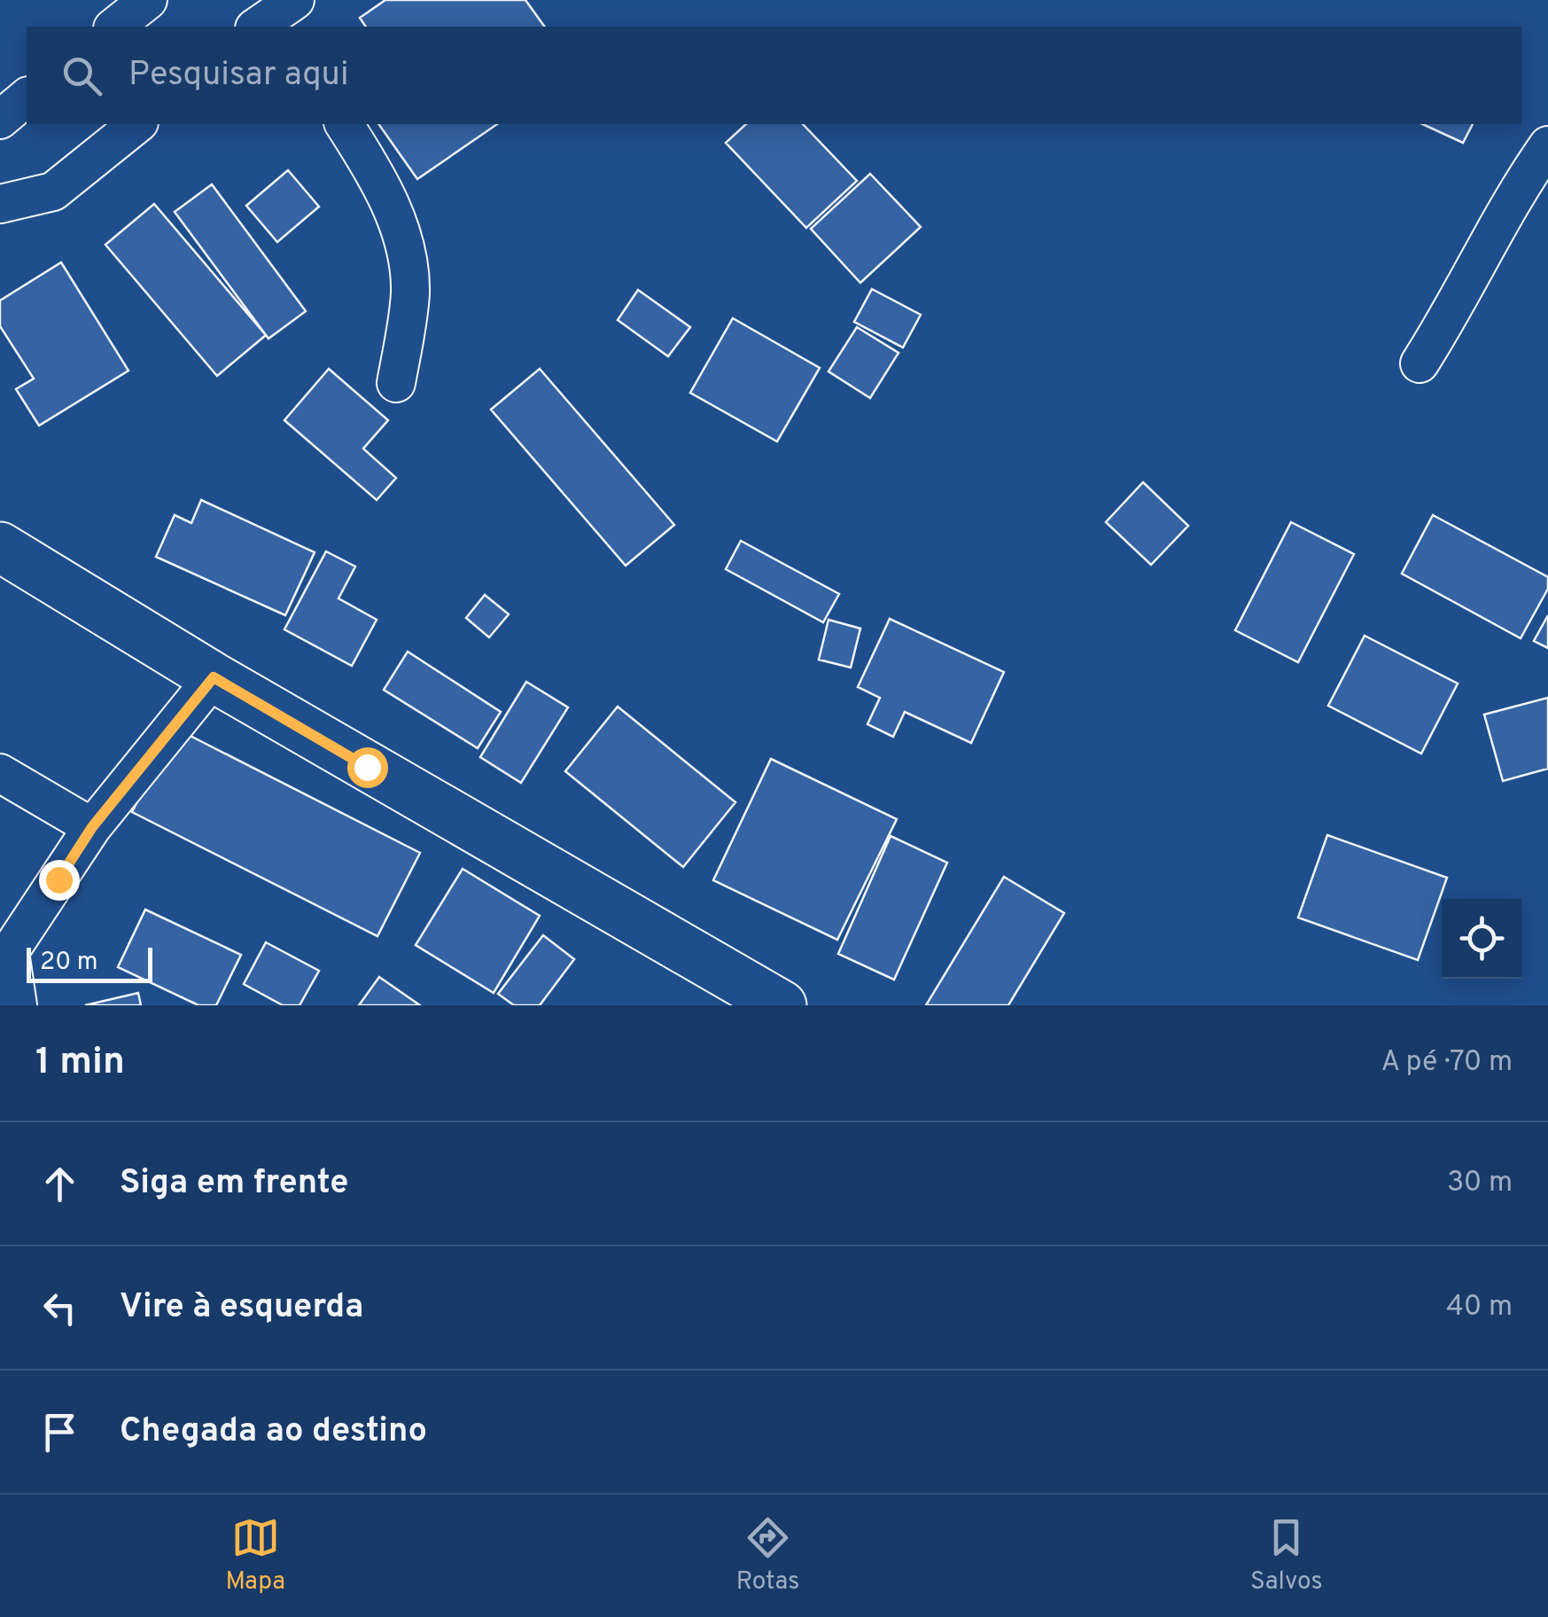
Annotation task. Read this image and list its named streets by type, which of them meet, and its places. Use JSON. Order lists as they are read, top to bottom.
{
  "scale_bar": "20 m",
  "page": {
    "search": "Pesquisar aqui",
    "scale": "20 m",
    "heading": ["1 min", "A pé · 70 m"],
    "list": [
      ["Siga em frente", "30 m"],
      ["Vire à esquerda", "40 m"],
      "Chegada ao destino"
    ],
    "nav": ["Mapa", "Rotas", "Salvos"]
  }
}
